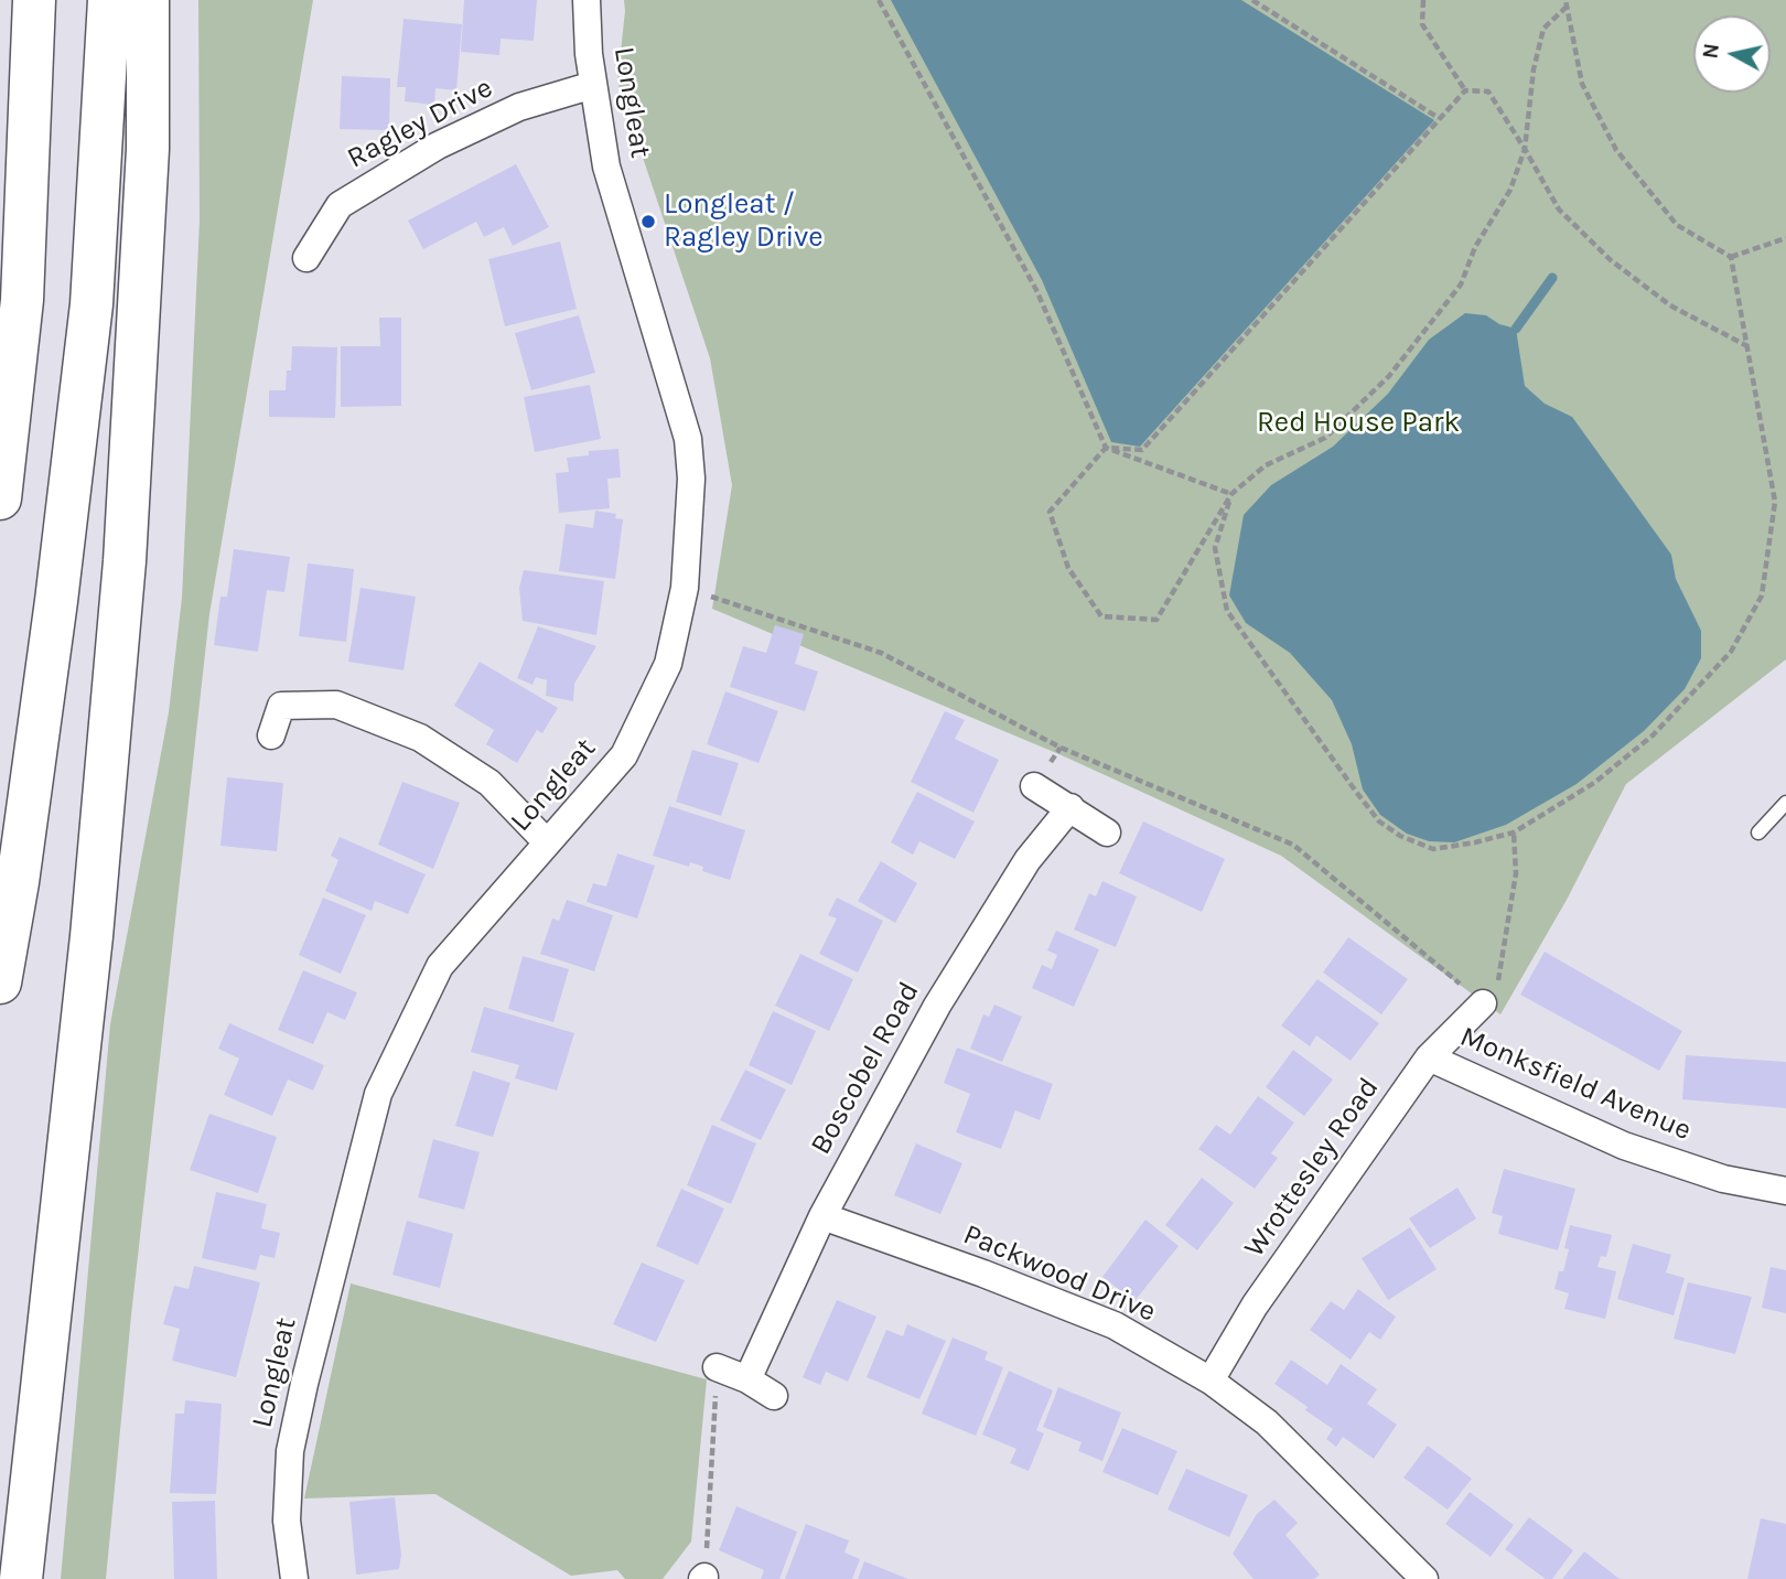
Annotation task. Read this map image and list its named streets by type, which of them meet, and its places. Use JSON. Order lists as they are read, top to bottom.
{
  "streets": {
    "street": [
      "Longleat",
      "Ragley Drive",
      "Boscobel Road",
      "Monksfield Avenue",
      "Wrottesley Road",
      "Packwood Drive"
    ]
  },
  "crossings": [
    ["Longleat", "Ragley Drive"],
    ["Boscobel Road", "Packwood Drive"],
    ["Monksfield Avenue", "Wrottesley Road"],
    ["Wrottesley Road", "Packwood Drive"]
  ],
  "parks": ["Red House Park"],
  "places": ["Longleat / Ragley Drive"],
  "north": "left"
}
